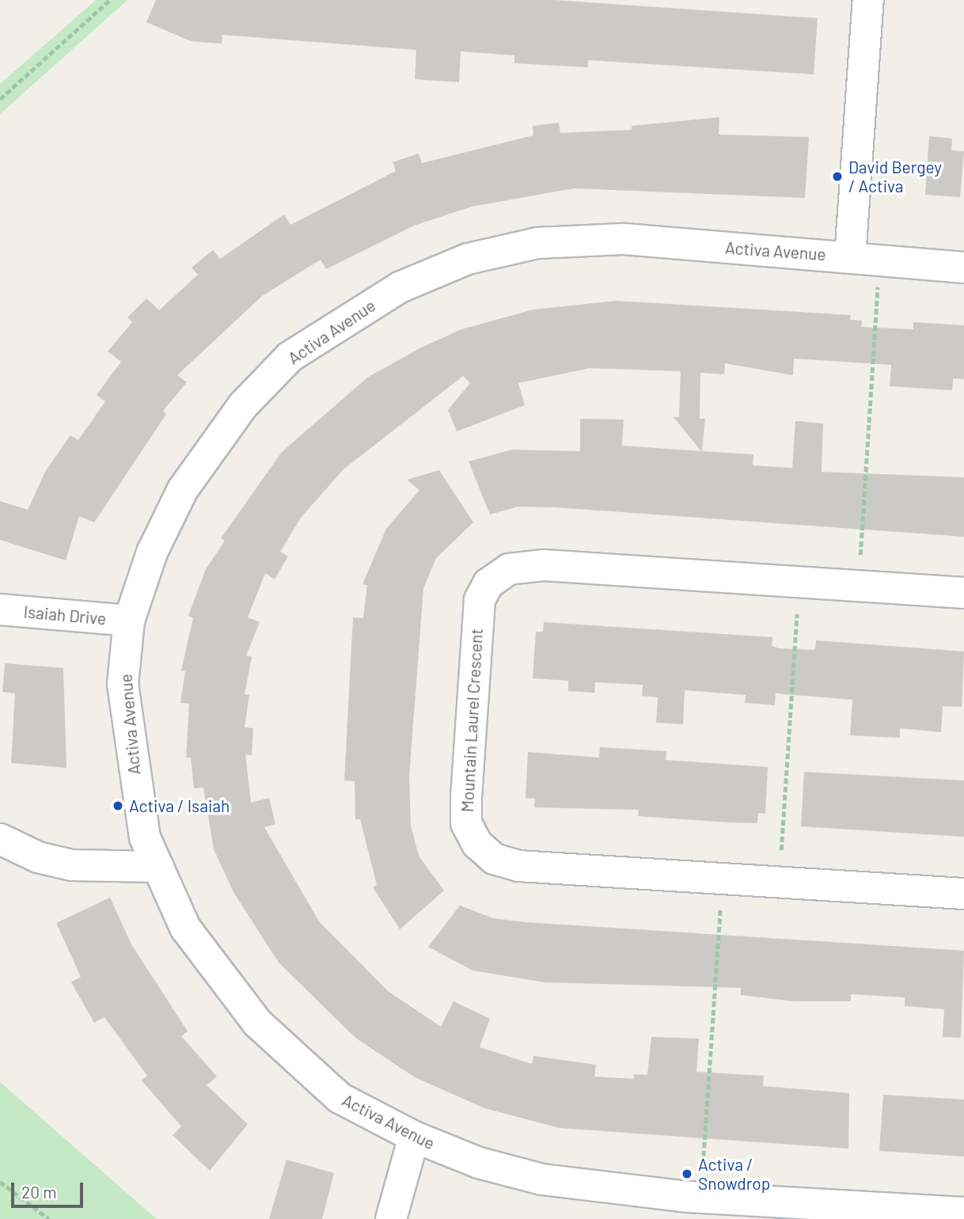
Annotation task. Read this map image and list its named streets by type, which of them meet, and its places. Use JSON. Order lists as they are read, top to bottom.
{
  "streets": {
    "street": ["Activa Avenue", "Isaiah Drive", "Mountain Laurel Crescent"]
  },
  "crossings": [
    ["Activa Avenue", "Isaiah Drive"]
  ],
  "places": ["David Bergey / Activa", "Activa / Isaiah", "Activa / Snowdrop"],
  "scale_bar": "20 m"
}
